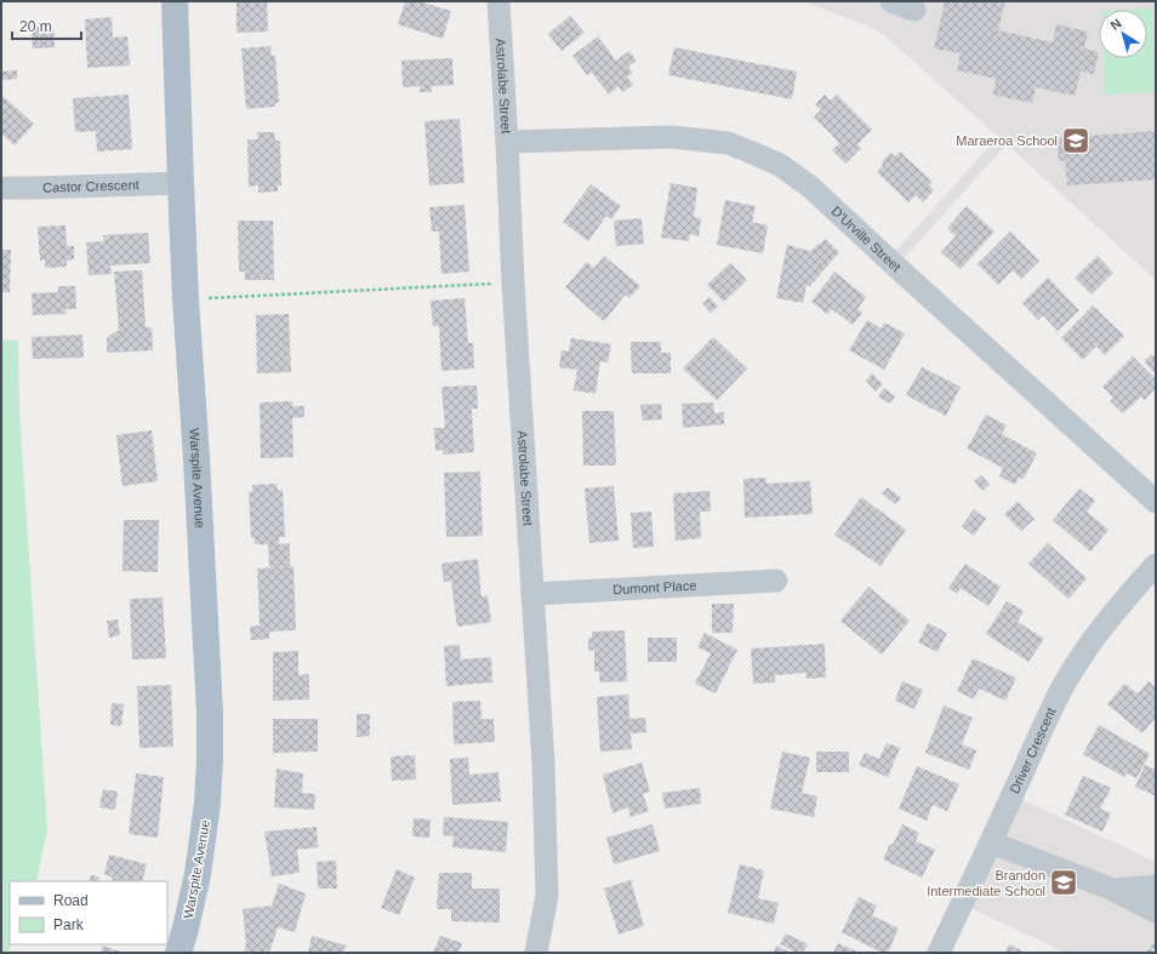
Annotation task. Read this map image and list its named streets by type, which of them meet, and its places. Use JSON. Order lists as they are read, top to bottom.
{
  "streets": {
    "main road": ["Warspite Avenue"],
    "street": [
      "Astrolabe Street",
      "Castor Crescent",
      "D'Urville Street",
      "Dumont Place",
      "Driver Crescent"
    ]
  },
  "crossings": [
    ["Astrolabe Street", "D'Urville Street"],
    ["Astrolabe Street", "Dumont Place"],
    ["Castor Crescent", "Warspite Avenue"]
  ],
  "places": {
    "school or university": ["Maraeroa School", "Brandon Intermediate School"]
  },
  "legend": ["Road", "Park"],
  "scale_bar": "20 m",
  "north": "top left"
}
